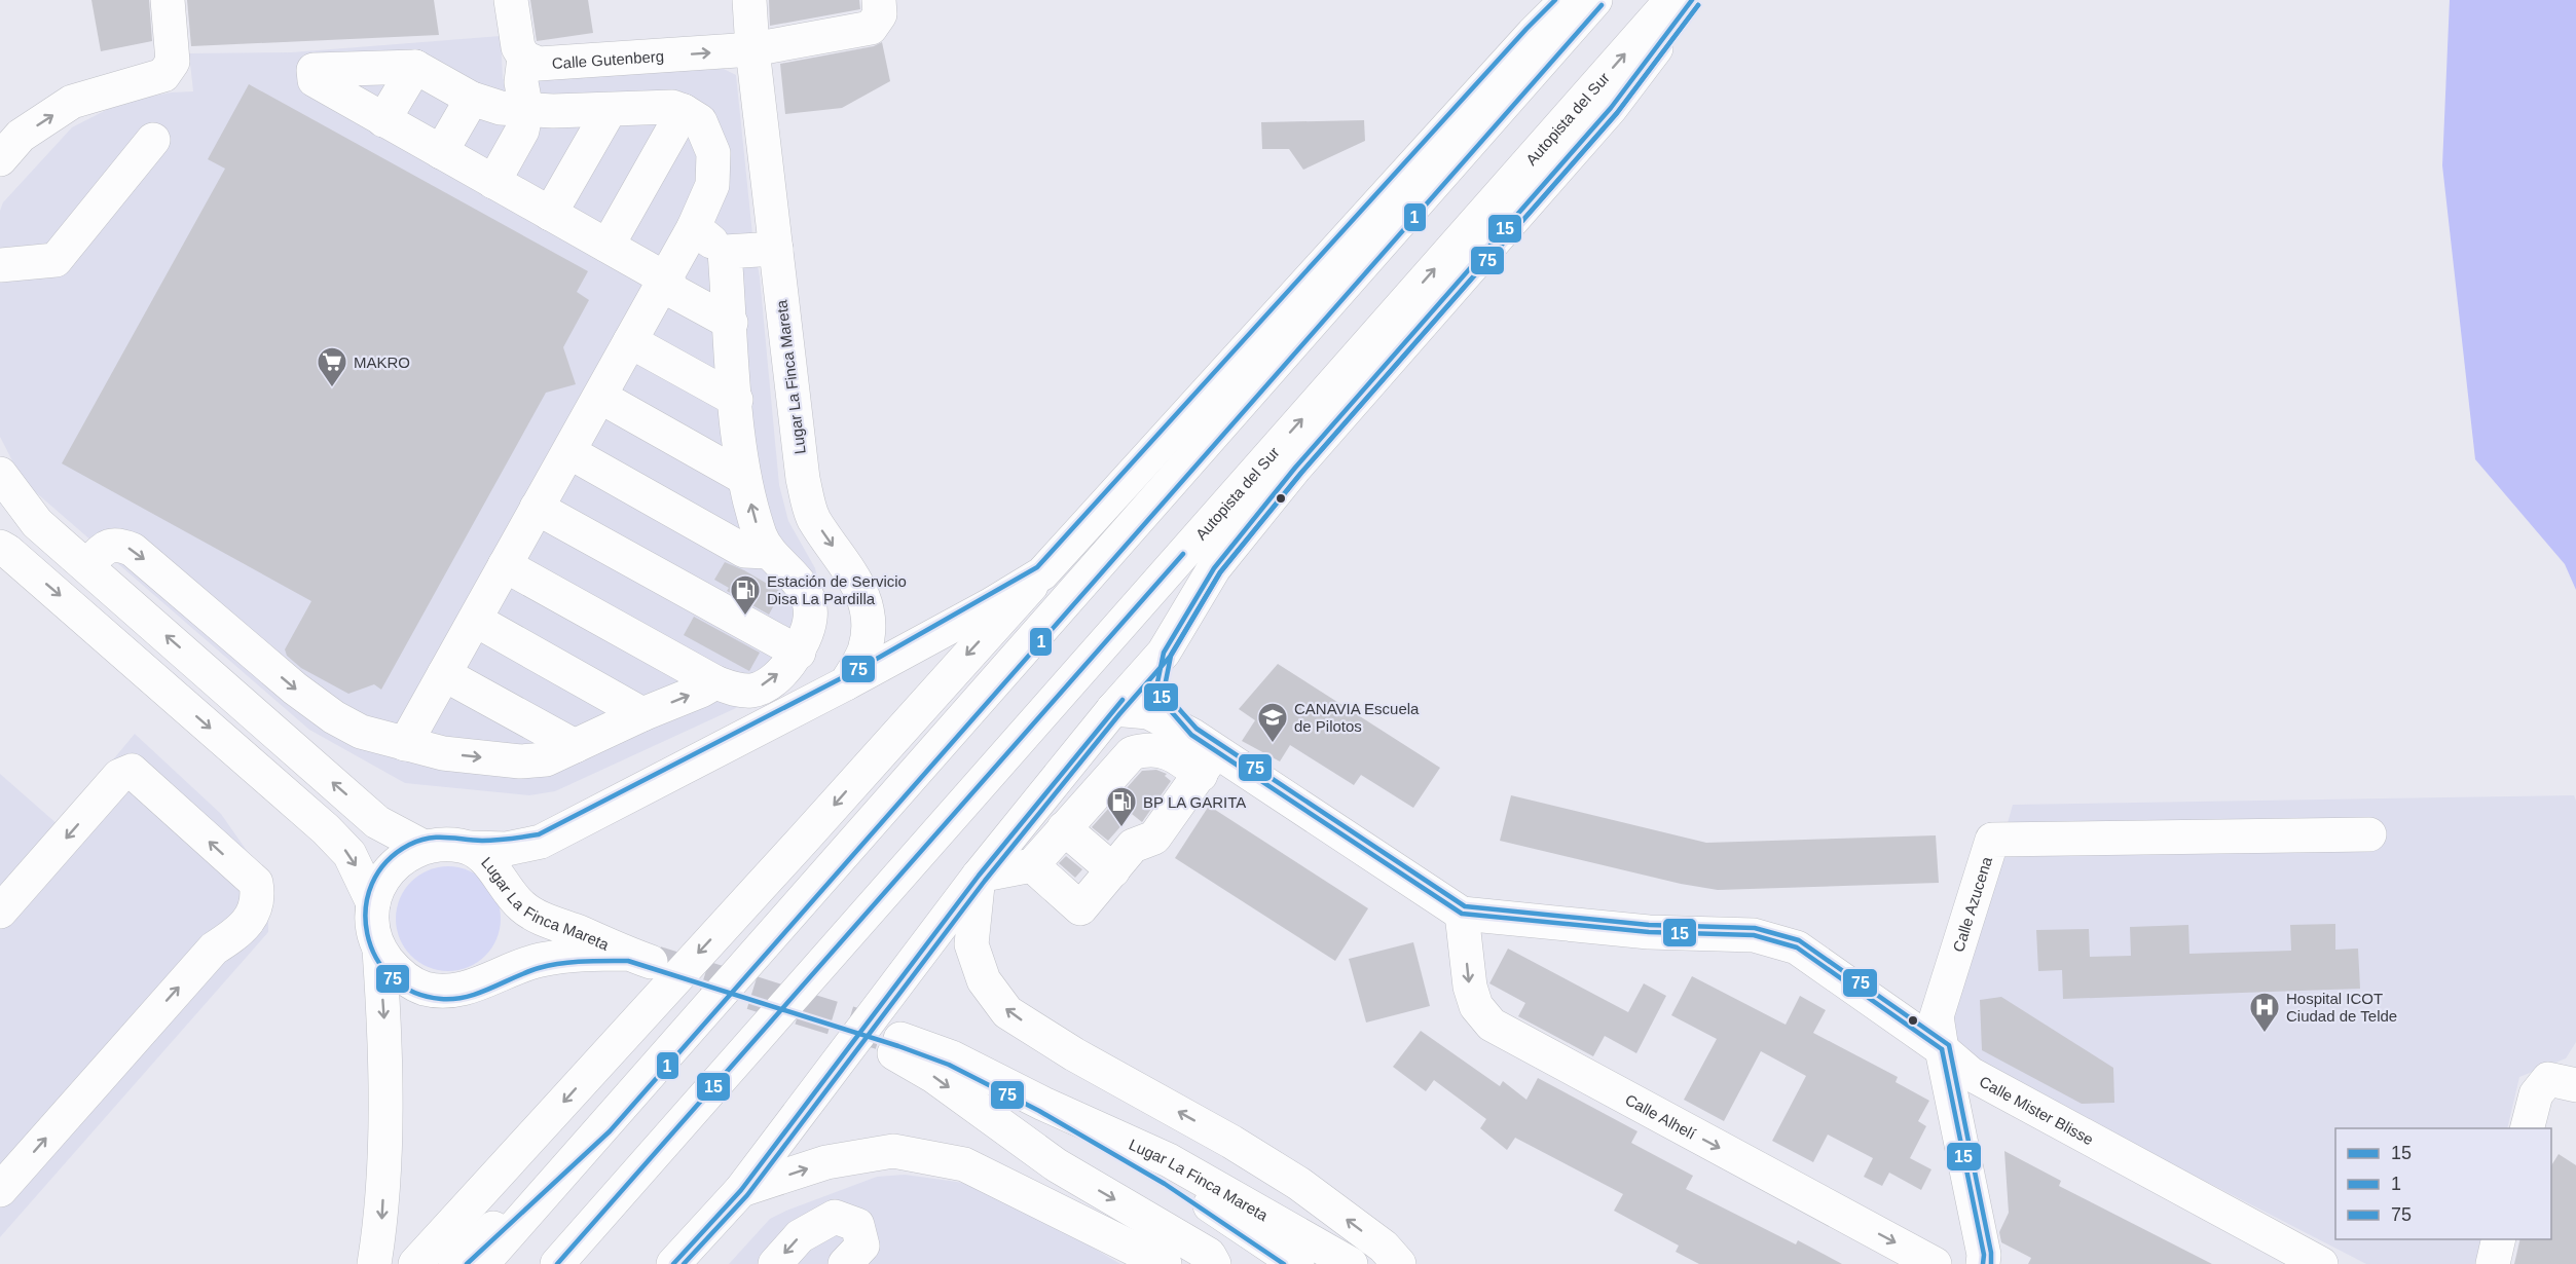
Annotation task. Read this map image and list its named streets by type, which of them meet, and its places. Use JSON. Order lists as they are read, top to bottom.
{
  "streets": {
    "main road": [
      "Calle Gutenberg",
      "Autopista del Sur",
      "Lugar La Finca Mareta",
      "Calle Azucena",
      "Calle Mister Blisse",
      "Calle Alhelí"
    ]
  },
  "crossings": [
    ["Calle Gutenberg", "Lugar La Finca Mareta"],
    ["Calle Azucena", "Calle Mister Blisse"],
    ["Calle Mister Blisse", "Calle Alhelí"]
  ],
  "places": {
    "supermarket": ["MAKRO"],
    "fuel station": ["Estación de Servicio Disa La Pardilla", "BP LA GARITA"],
    "school or university": ["CANAVIA Escuela de Pilotos"],
    "hospital": ["Hospital ICOT Ciudad de Telde"]
  },
  "lines": ["transit line 15", "transit line 75", "transit line 1"],
  "legend": ["15", "1", "75"]
}
